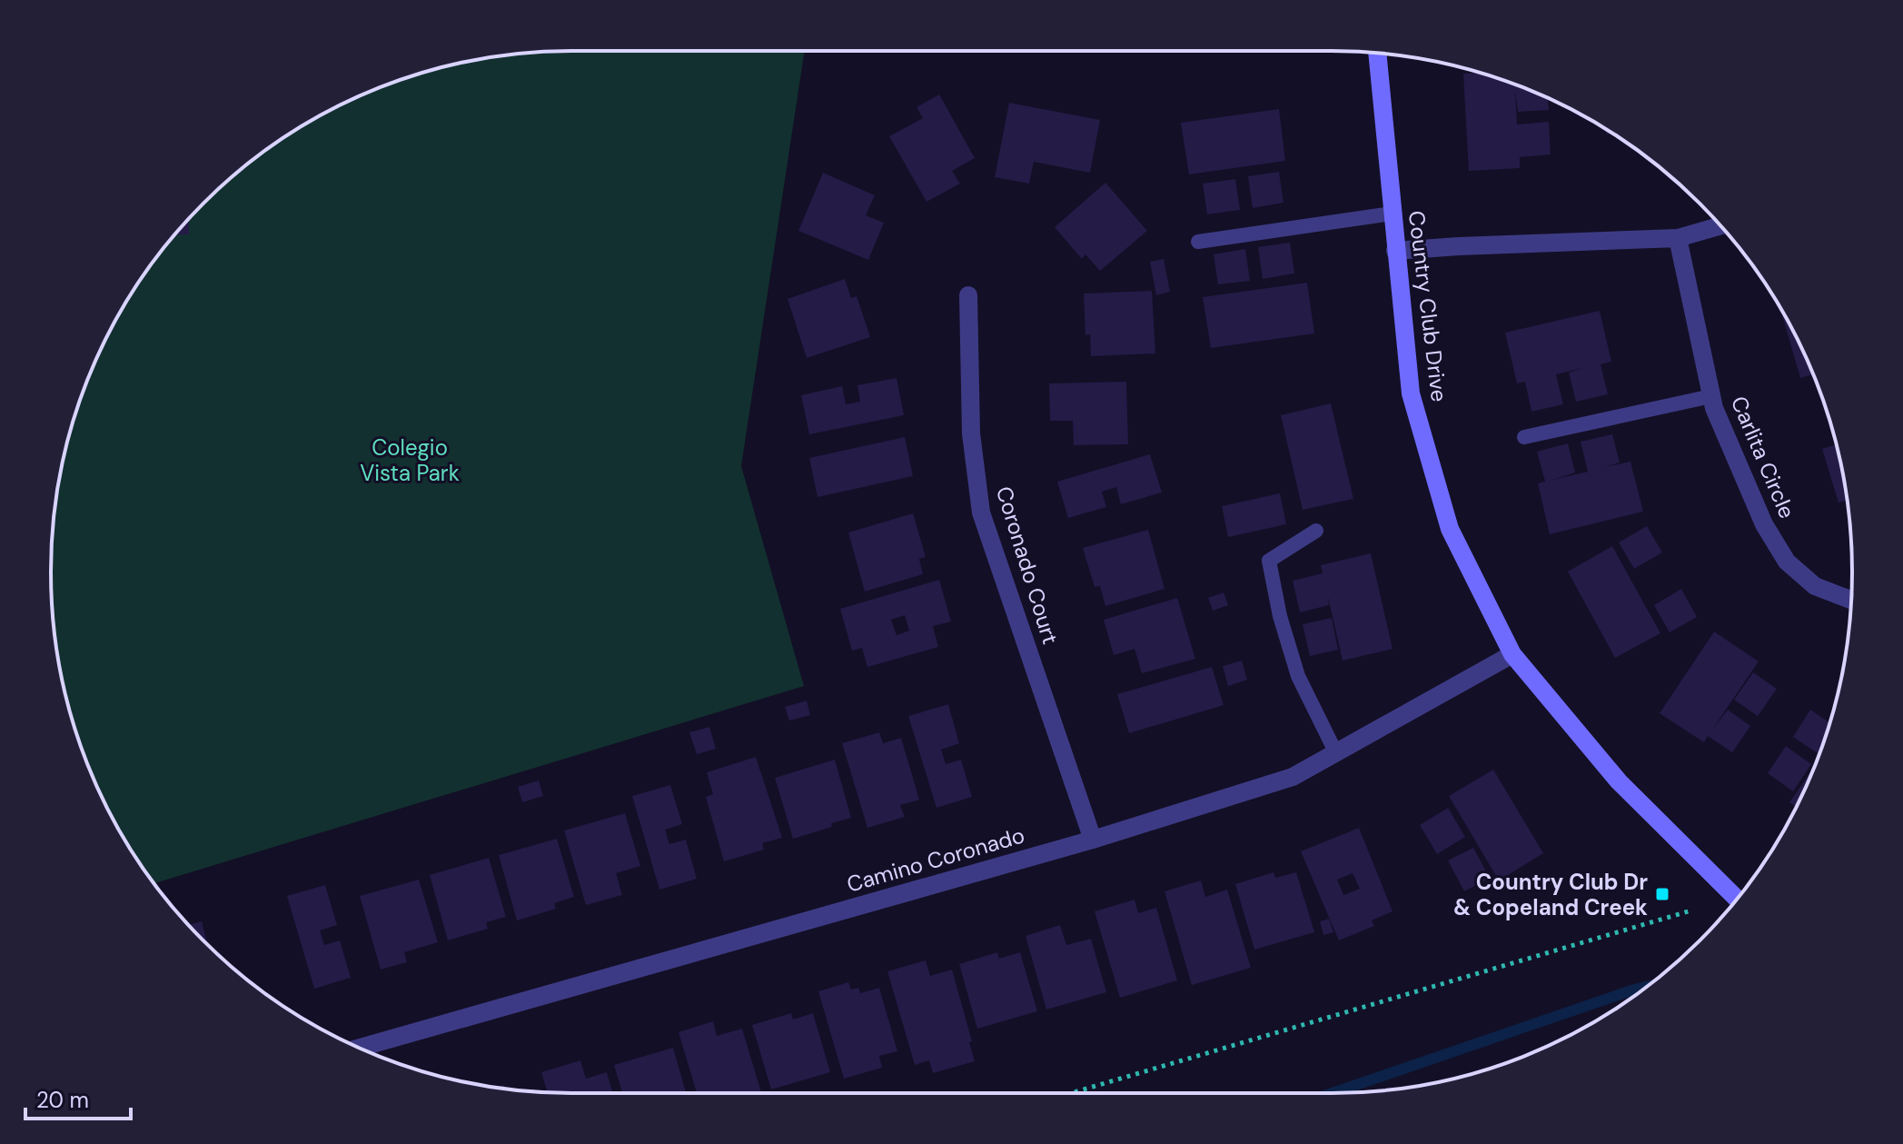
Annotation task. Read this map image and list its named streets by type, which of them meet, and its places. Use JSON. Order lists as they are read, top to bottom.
{
  "streets": {
    "street": [
      "Country Club Drive",
      "Carlita Circle",
      "Coronado Court",
      "Camino Coronado"
    ]
  },
  "crossings": [
    ["Country Club Drive", "Camino Coronado"],
    ["Coronado Court", "Camino Coronado"]
  ],
  "parks": ["Colegio Vista Park"],
  "places": {
    "transit": ["Country Club Dr & Copeland Creek"]
  },
  "scale_bar": "20 m"
}
